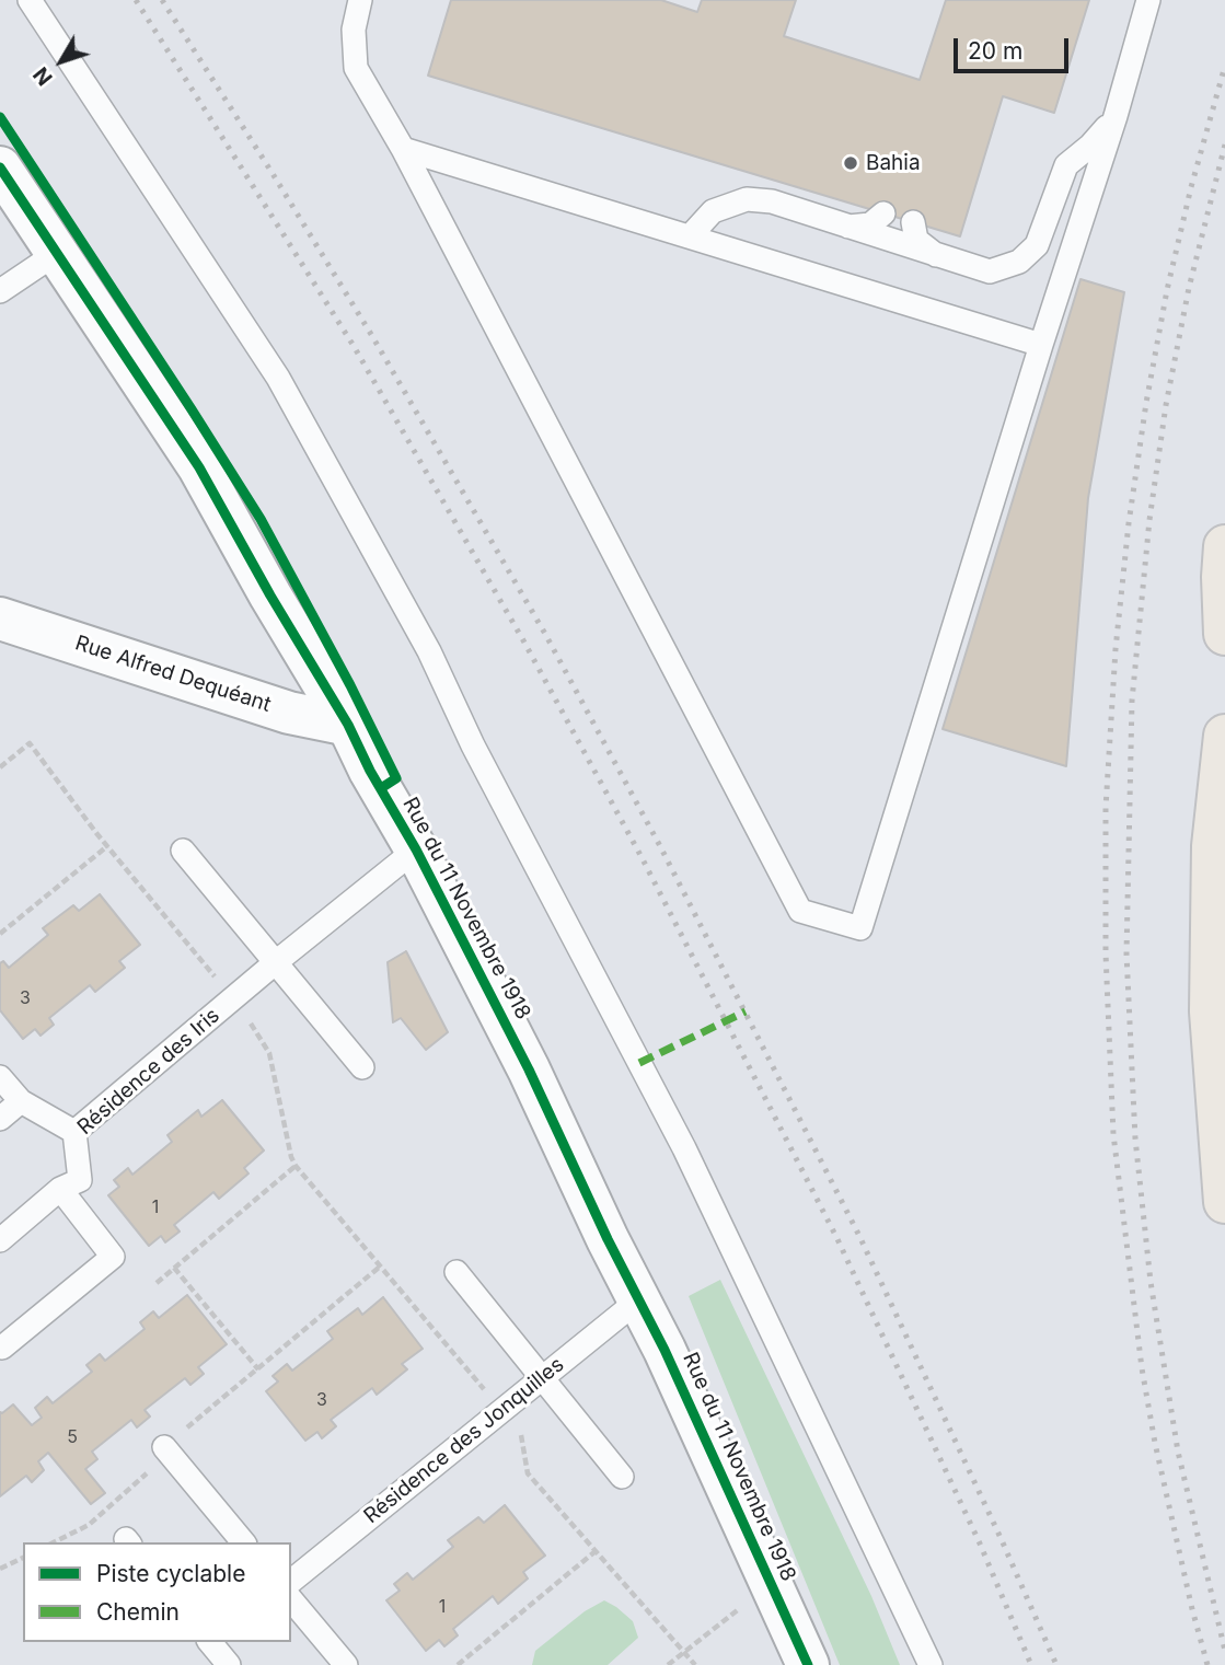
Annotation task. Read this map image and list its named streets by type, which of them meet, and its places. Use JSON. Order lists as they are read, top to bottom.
{
  "streets": {
    "street": ["Rue Alfred Dequéant", "Rue du 11 Novembre 1918"],
    "lane": ["Résidence des Iris", "Résidence des Jonquilles"]
  },
  "crossings": [
    ["Rue Alfred Dequéant", "Rue du 11 Novembre 1918"],
    ["Rue du 11 Novembre 1918", "Résidence des Iris"],
    ["Rue du 11 Novembre 1918", "Résidence des Jonquilles"]
  ],
  "places": ["Bahia"],
  "house_numbers": [
    "3",
    "1",
    "3",
    "5",
    "1"
  ],
  "legend": ["Piste cyclable", "Chemin"],
  "scale_bar": "20 m",
  "north": "bottom left"
}
